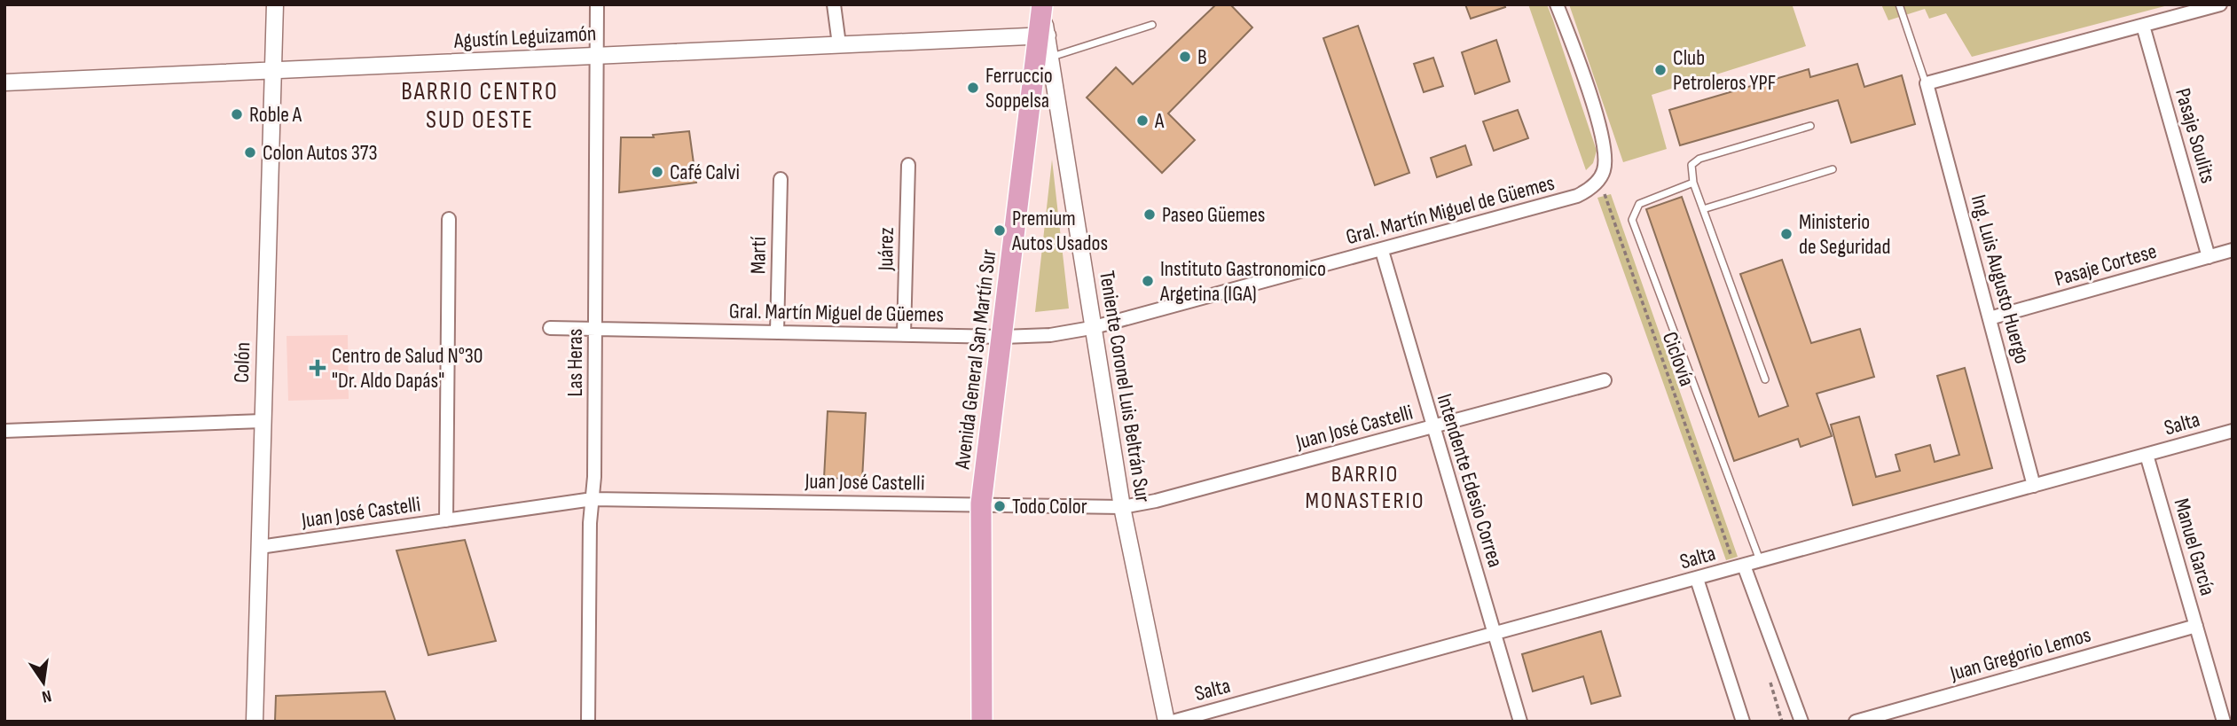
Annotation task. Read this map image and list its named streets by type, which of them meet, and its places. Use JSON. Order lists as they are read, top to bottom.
{
  "streets": {
    "main road": ["Avenida General San Martín Sur"],
    "street": [
      "Agustín Leguizamón",
      "Pasaje Soulits",
      "Gral. Martín Miguel de Güemes",
      "Juárez",
      "Martí",
      "Pasaje Cortese",
      "Ing. Luis Augusto Huergo",
      "Colón",
      "Las Heras",
      "Teniente Coronel Luis Beltrán Sur",
      "Salta",
      "Juan José Castelli",
      "Intendente Edesio Correa",
      "Manuel García",
      "Juan Gregorio Lemos"
    ],
    "path": ["Ciclovía"]
  },
  "crossings": [
    ["Agustín Leguizamón", "Avenida General San Martín Sur"],
    ["Agustín Leguizamón", "Colón"],
    ["Agustín Leguizamón", "Las Heras"],
    ["Agustín Leguizamón", "Teniente Coronel Luis Beltrán Sur"],
    ["Pasaje Soulits", "Pasaje Cortese"],
    ["Gral. Martín Miguel de Güemes", "Juárez"],
    ["Gral. Martín Miguel de Güemes", "Martí"],
    ["Gral. Martín Miguel de Güemes", "Avenida General San Martín Sur"],
    ["Gral. Martín Miguel de Güemes", "Ciclovía"],
    ["Gral. Martín Miguel de Güemes", "Las Heras"],
    ["Gral. Martín Miguel de Güemes", "Teniente Coronel Luis Beltrán Sur"],
    ["Gral. Martín Miguel de Güemes", "Intendente Edesio Correa"],
    ["Pasaje Cortese", "Ing. Luis Augusto Huergo"],
    ["Ing. Luis Augusto Huergo", "Salta"],
    ["Avenida General San Martín Sur", "Teniente Coronel Luis Beltrán Sur"],
    ["Avenida General San Martín Sur", "Juan José Castelli"],
    ["Ciclovía", "Salta"],
    ["Colón", "Juan José Castelli"],
    ["Las Heras", "Juan José Castelli"],
    ["Teniente Coronel Luis Beltrán Sur", "Juan José Castelli"],
    ["Salta", "Intendente Edesio Correa"],
    ["Salta", "Manuel García"],
    ["Juan José Castelli", "Intendente Edesio Correa"],
    ["Manuel García", "Juan Gregorio Lemos"]
  ],
  "districts": ["BARRIO CENTRO SUD OESTE", "BARRIO MONASTERIO"],
  "places": {
    "other": [
      "B",
      "Club Petroleros YPF",
      "Ferruccio Soppelsa",
      "Roble A",
      "A",
      "Colon Autos 373",
      "Café Calvi",
      "Paseo Güemes",
      "Premium Autos Usados",
      "Ministerio de Seguridad",
      "Instituto Gastronomico Argetina (IGA)",
      "Todo Color"
    ],
    "health": ["Centro de Salud N°30 \"Dr. Aldo Dapás\""]
  },
  "north": "bottom"
}
